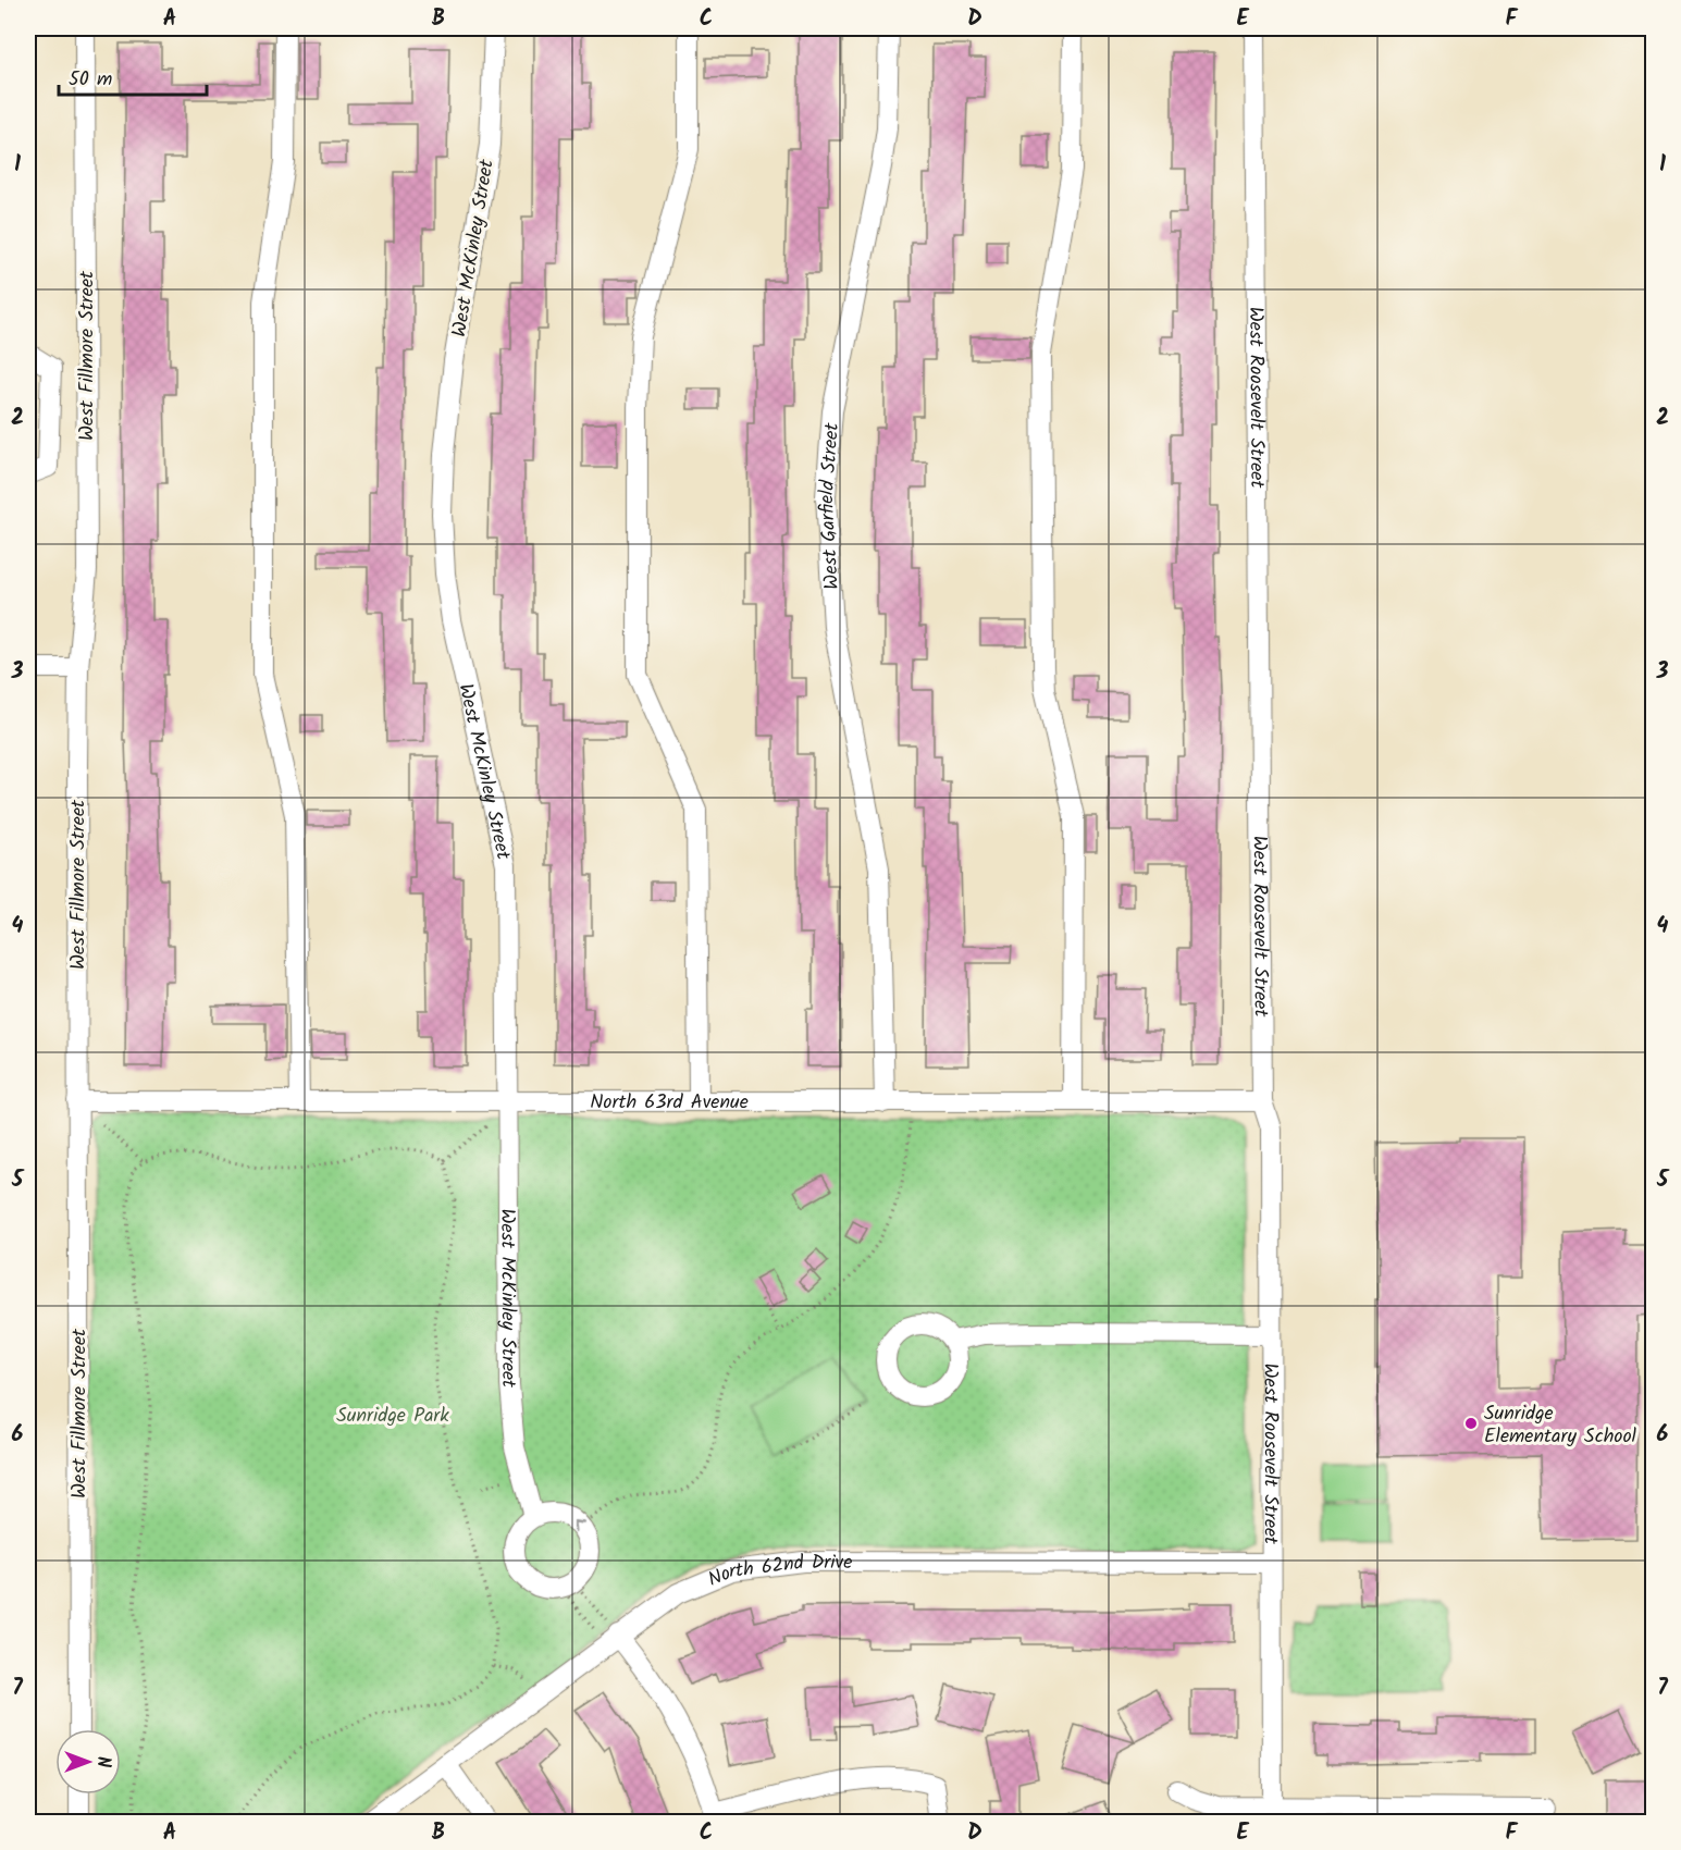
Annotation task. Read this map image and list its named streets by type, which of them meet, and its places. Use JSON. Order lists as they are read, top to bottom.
{
  "streets": {
    "street": [
      "West McKinley Street",
      "West Fillmore Street",
      "West Roosevelt Street",
      "West Garfield Street",
      "North 63rd Avenue",
      "North 62nd Drive"
    ]
  },
  "crossings": [
    ["West McKinley Street", "North 63rd Avenue"],
    ["West Fillmore Street", "North 63rd Avenue"],
    ["West Roosevelt Street", "North 63rd Avenue"],
    ["West Roosevelt Street", "North 62nd Drive"],
    ["West Garfield Street", "North 63rd Avenue"]
  ],
  "parks": ["Sunridge Park"],
  "places": ["Sunridge Elementary School"],
  "scale_bar": "50 m",
  "north": "right",
  "grid": {
    "columns": [
      "A",
      "B",
      "C",
      "D",
      "E",
      "F"
    ],
    "rows": [
      "1",
      "2",
      "3",
      "4",
      "5",
      "6",
      "7"
    ]
  }
}
